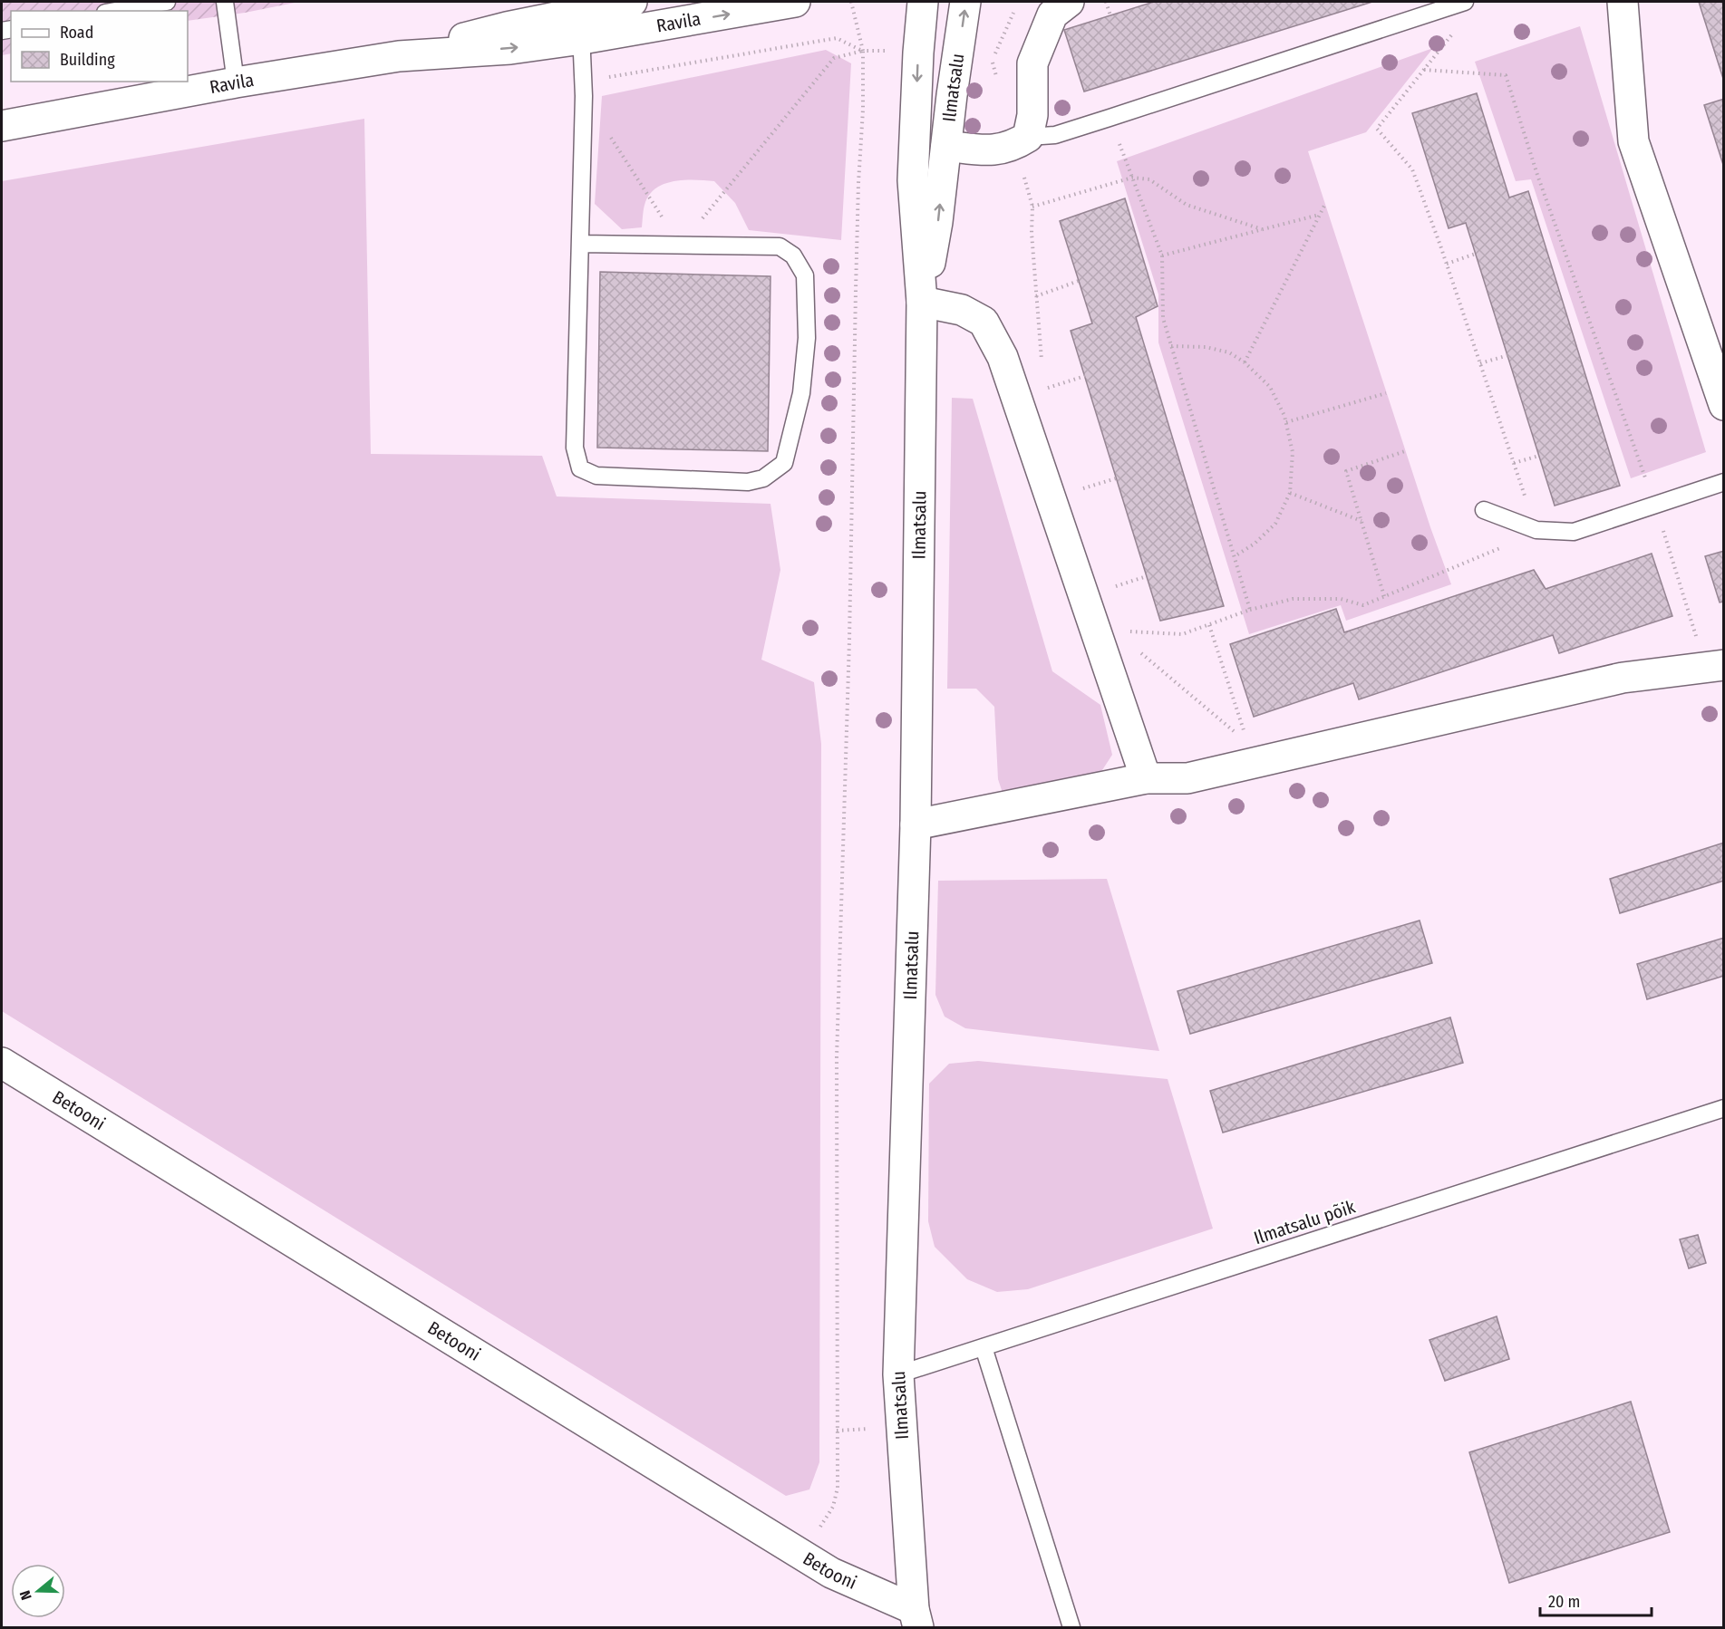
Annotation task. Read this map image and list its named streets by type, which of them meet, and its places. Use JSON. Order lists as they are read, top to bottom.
{
  "streets": {
    "street": ["Ravila", "Ilmatsalu", "Betooni"],
    "lane": ["Ilmatsalu põik"]
  },
  "crossings": [
    ["Ilmatsalu", "Betooni"],
    ["Ilmatsalu", "Ilmatsalu põik"]
  ],
  "legend": ["Road", "Building"],
  "scale_bar": "20 m",
  "north": "left"
}
